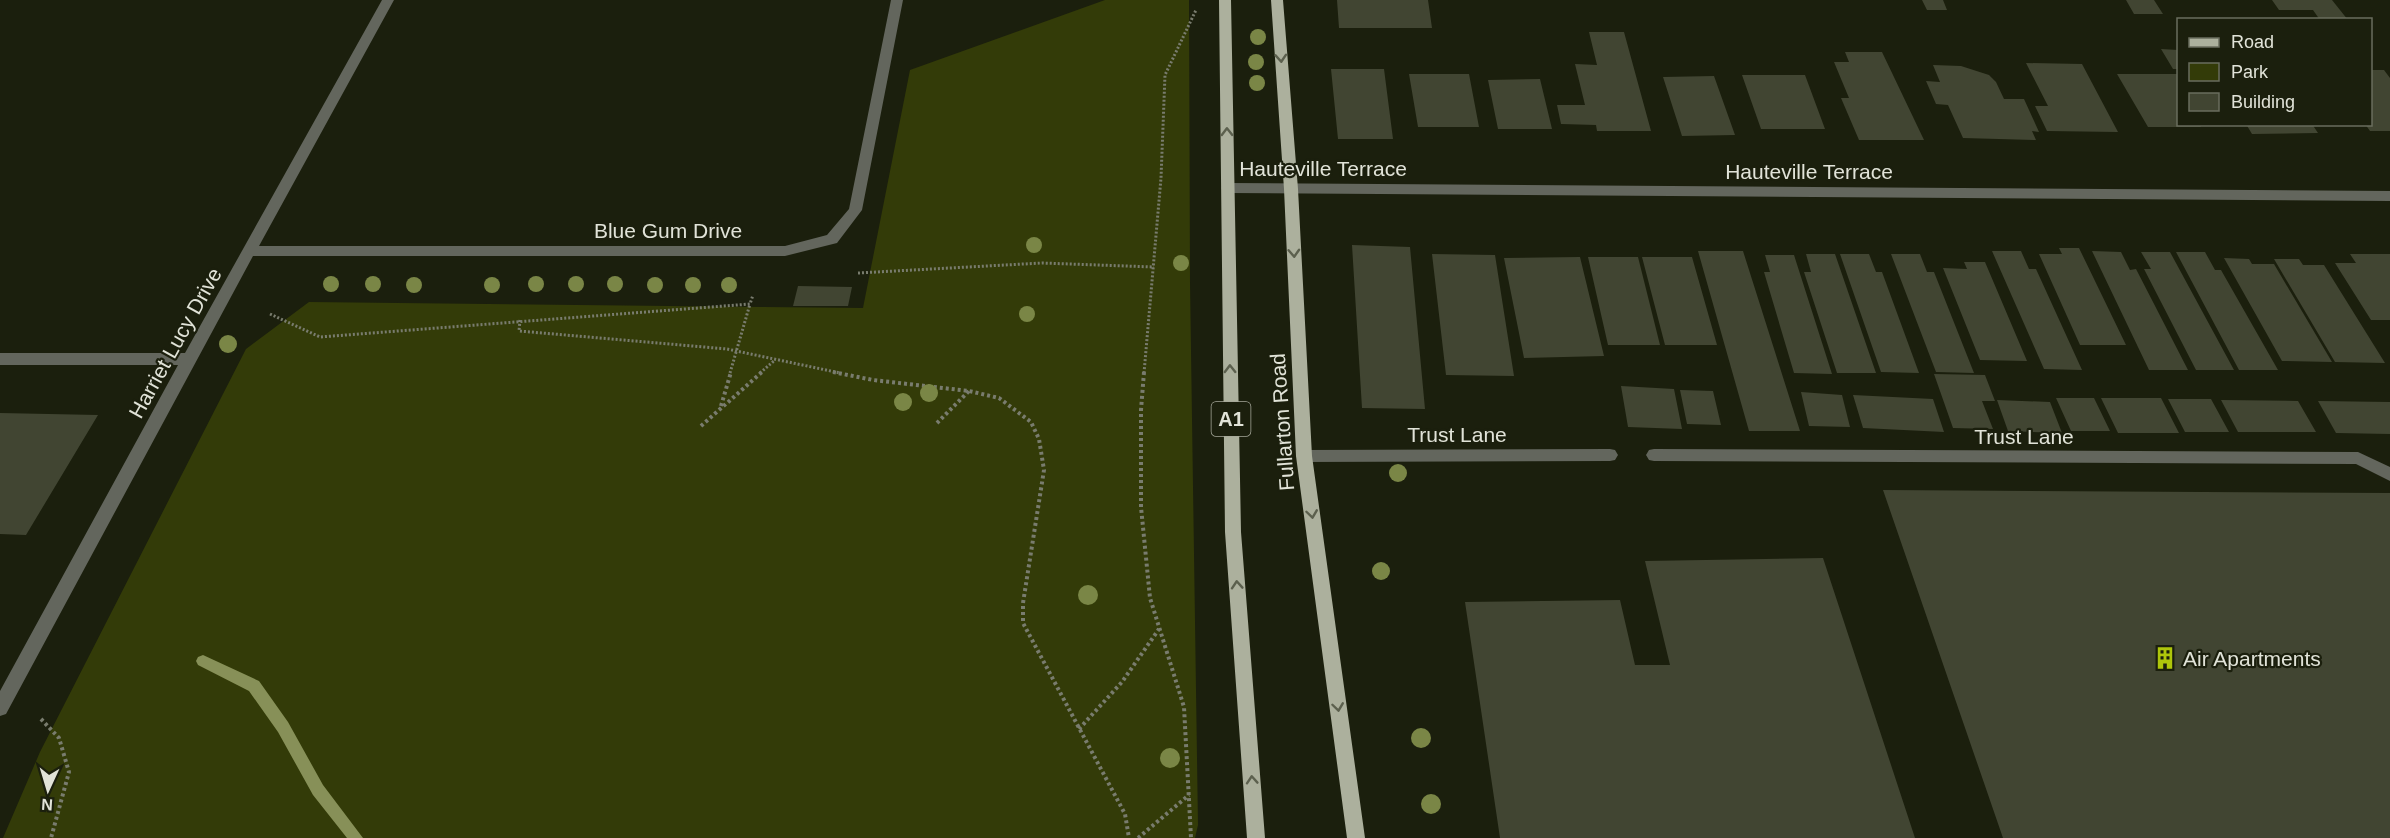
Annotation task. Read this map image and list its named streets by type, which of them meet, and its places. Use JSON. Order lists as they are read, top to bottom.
{
  "streets": {
    "main road": ["A1", "Fullarton Road"],
    "street": [
      "Hauteville Terrace",
      "Blue Gum Drive",
      "Harriet Lucy Drive",
      "Trust Lane"
    ]
  },
  "crossings": [
    ["Hauteville Terrace", "A1"],
    ["Hauteville Terrace", "Fullarton Road"],
    ["Blue Gum Drive", "Harriet Lucy Drive"],
    ["Fullarton Road", "Trust Lane"]
  ],
  "places": {
    "building": ["Air Apartments"]
  },
  "legend": ["Road", "Park", "Building"],
  "north": "bottom"
}
